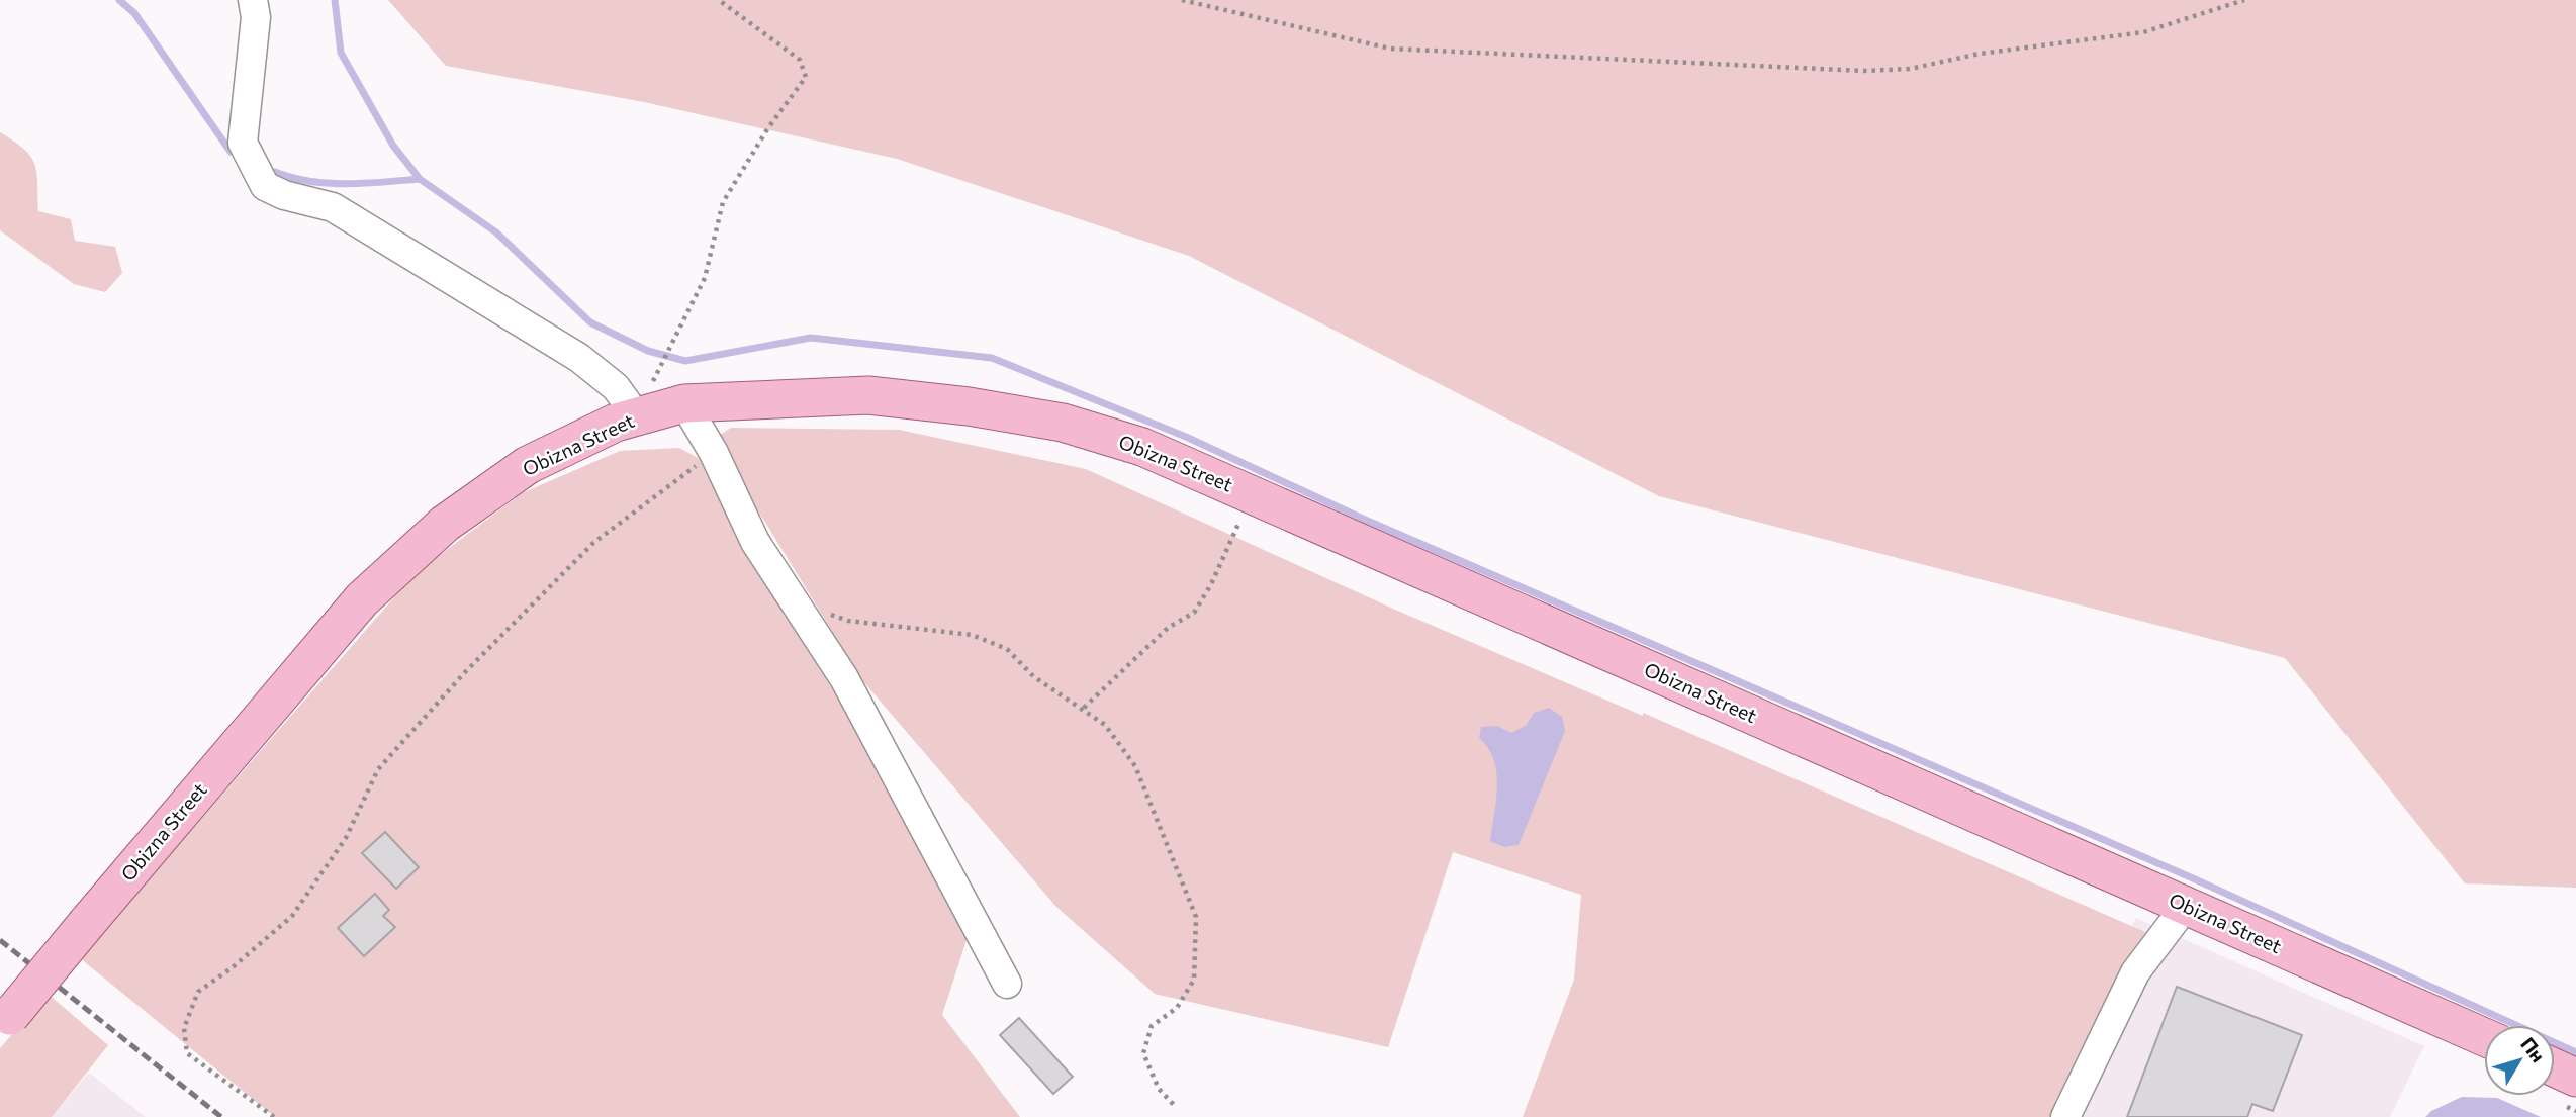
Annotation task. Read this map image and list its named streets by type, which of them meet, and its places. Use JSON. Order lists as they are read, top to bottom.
{
  "streets": {
    "main road": ["Obizna Street"]
  },
  "north": "top right"
}
